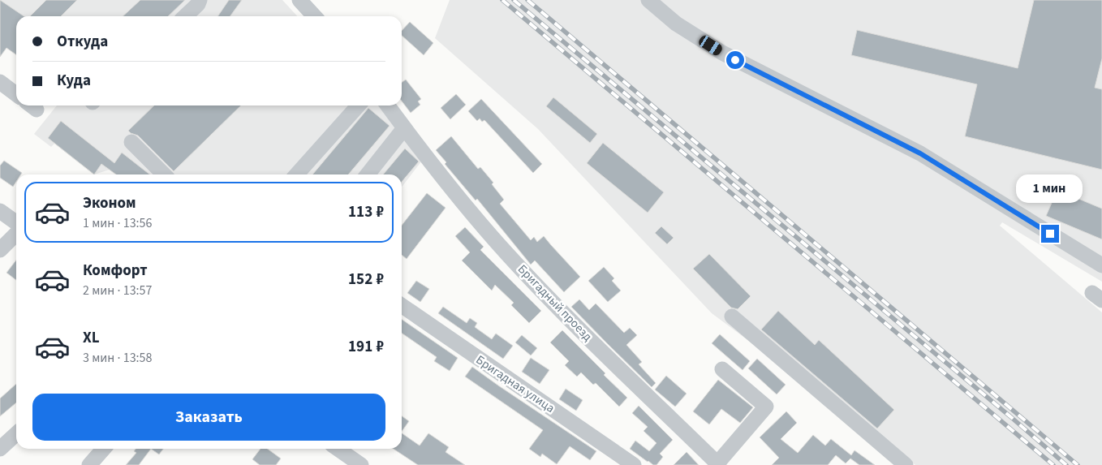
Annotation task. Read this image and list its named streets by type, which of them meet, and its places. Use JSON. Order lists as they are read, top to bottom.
{
  "streets": {
    "street": ["Бригадный проезд", "Бригадная улица"]
  },
  "page": {
    "banner": ["Откуда", "Куда"],
    "bubble": "1 мин",
    "list": [
      {
        "name": "Эконом",
        "note": "1 мин · 13:56",
        "value": "113 ₽"
      },
      {
        "name": "Комфорт",
        "note": "2 мин · 13:57",
        "value": "152 ₽"
      },
      {
        "name": "XL",
        "note": "3 мин · 13:58",
        "value": "191 ₽"
      }
    ],
    "buttons": "Заказать"
  }
}
